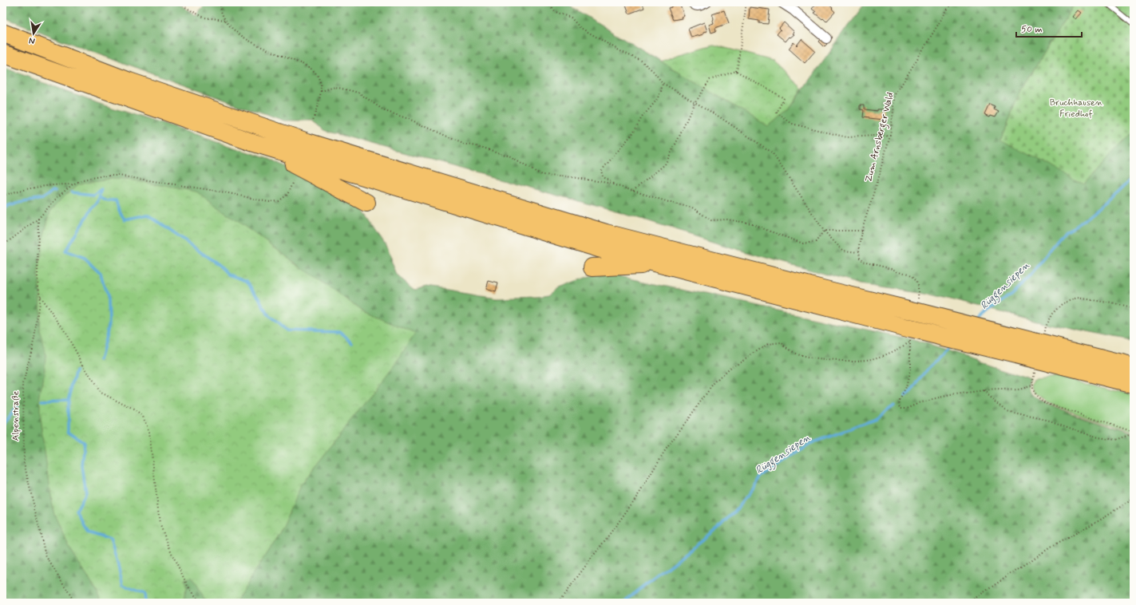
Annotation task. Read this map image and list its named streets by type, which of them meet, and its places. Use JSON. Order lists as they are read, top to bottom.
{
  "streets": {
    "path": ["Zum Arnsberger Wald", "Alpenstraße"]
  },
  "water": ["Rüggensiepen"],
  "parks": ["Bruchhausen Friedhof"],
  "scale_bar": "50 m",
  "north": "bottom"
}
